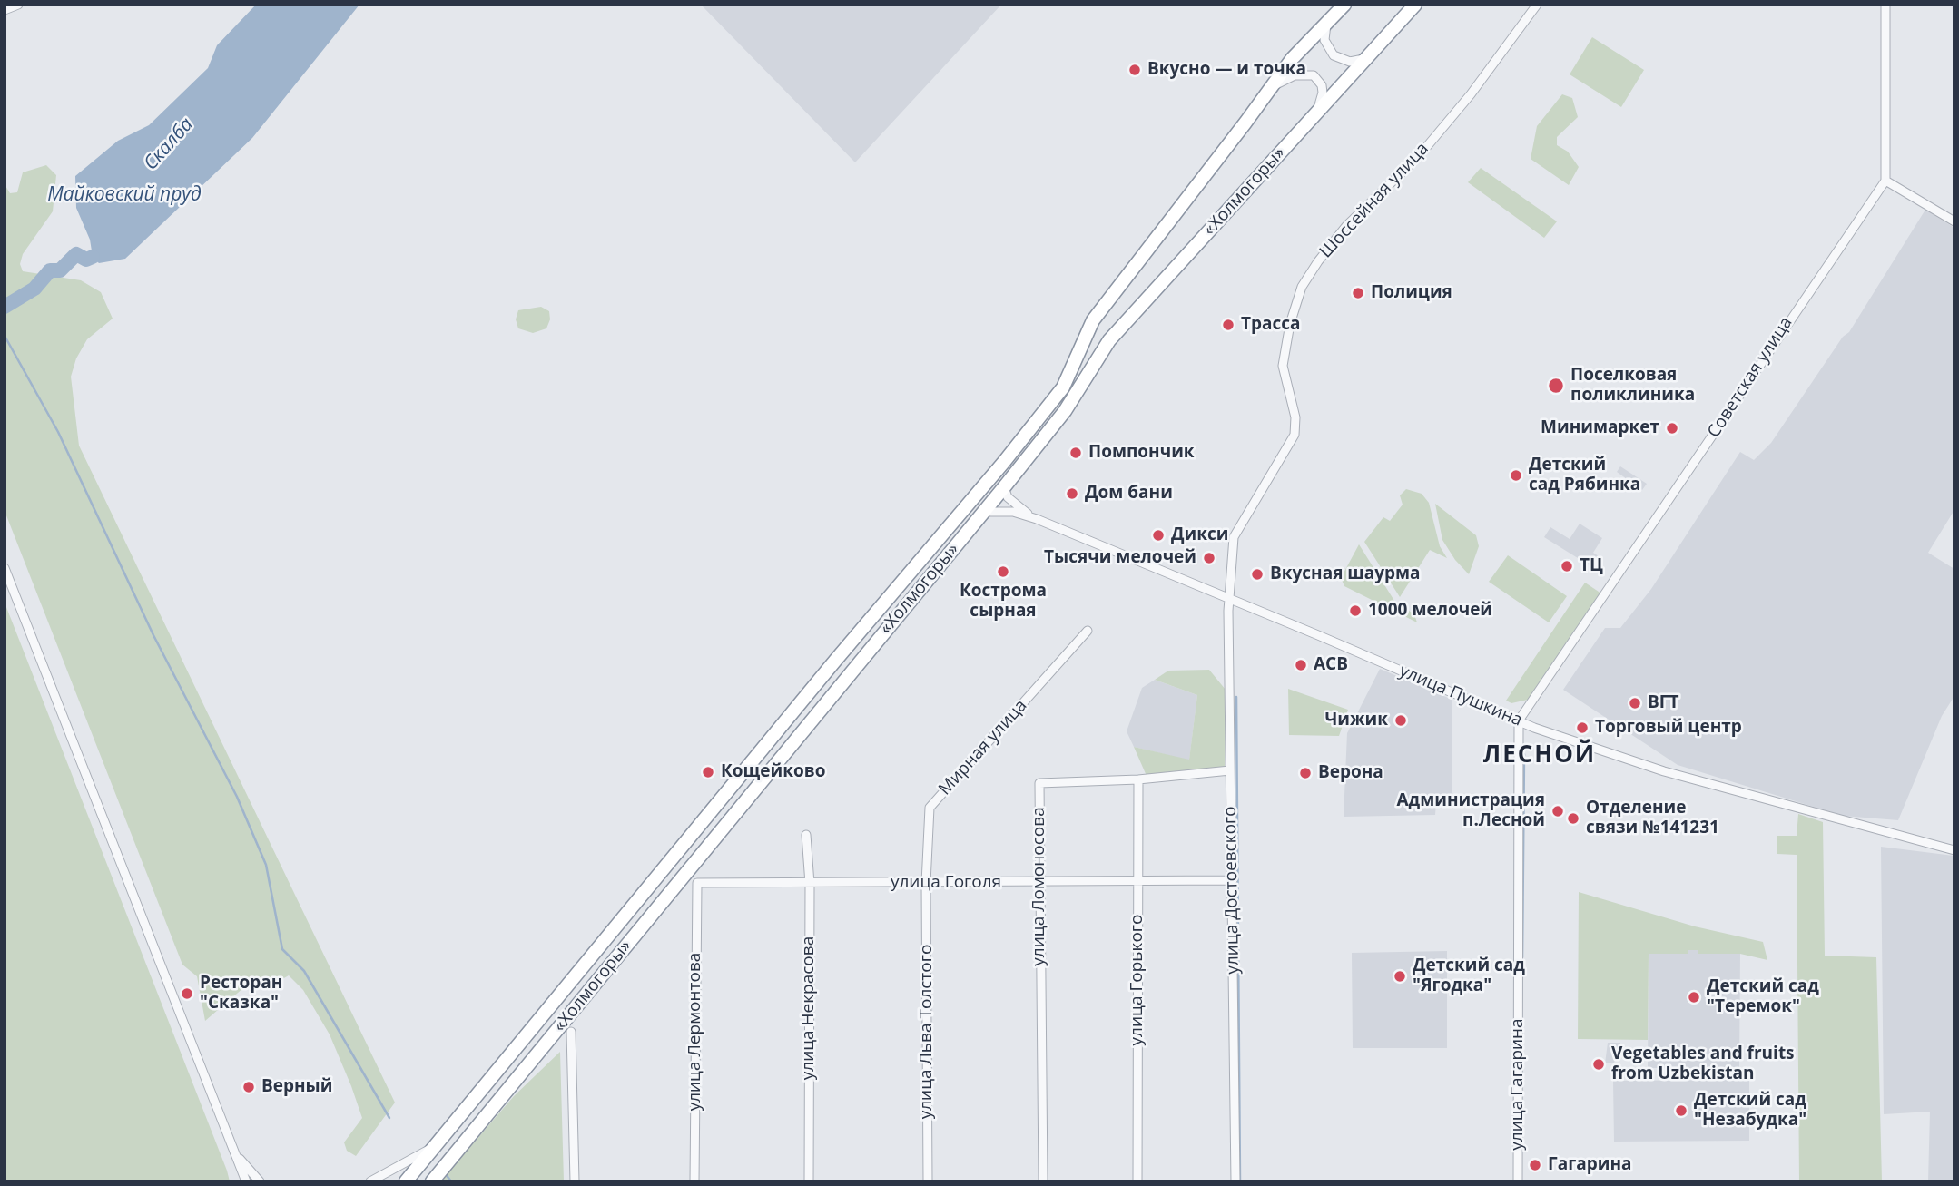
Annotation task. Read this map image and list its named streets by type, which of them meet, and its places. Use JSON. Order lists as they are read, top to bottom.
{
  "streets": {
    "highway": ["«Холмогоры»"],
    "street": [
      "Шоссейная улица",
      "Советская улица",
      "улица Пушкина",
      "Мирная улица",
      "улица Гоголя",
      "улица Ломоносова",
      "улица Достоевского",
      "улица Горького",
      "улица Некрасова",
      "улица Лермонтова",
      "улица Льва Толстого",
      "улица Гагарина"
    ]
  },
  "crossings": [
    ["Шоссейная улица", "улица Пушкина"],
    ["Шоссейная улица", "улица Достоевского"],
    ["Советская улица", "улица Пушкина"],
    ["Советская улица", "улица Гагарина"],
    ["улица Пушкина", "улица Достоевского"],
    ["улица Пушкина", "улица Гагарина"],
    ["Мирная улица", "улица Гоголя"],
    ["Мирная улица", "улица Льва Толстого"],
    ["улица Гоголя", "улица Ломоносова"],
    ["улица Гоголя", "улица Достоевского"],
    ["улица Гоголя", "улица Горького"],
    ["улица Гоголя", "улица Некрасова"],
    ["улица Гоголя", "улица Лермонтова"],
    ["улица Гоголя", "улица Льва Толстого"],
    ["улица Ломоносова", "улица Достоевского"],
    ["улица Ломоносова", "улица Горького"]
  ],
  "districts": ["ЛЕСНОЙ"],
  "water": ["Скалба", "Майковский пруд"],
  "places": [
    "Вкусно — и точка",
    "Полиция",
    "Трасса",
    "Поселковая поликлиника",
    "Минимаркет",
    "Помпончик",
    "Детский сад Рябинка",
    "Дом бани",
    "Дикси",
    "Тысячи мелочей",
    "ТЦ",
    "Кострома сырная",
    "Вкусная шаурма",
    "1000 мелочей",
    "АСВ",
    "ВГТ",
    "Чижик",
    "Торговый центр",
    "Кощейково",
    "Верона",
    "Администрация п.Лесной",
    "Отделение связи №141231",
    "Детский сад \"Ягодка\"",
    "Ресторан \"Сказка\"",
    "Детский сад \"Теремок\"",
    "Vegetables and fruits from Uzbekistan",
    "Верный",
    "Детский сад \"Незабудка\"",
    "Гагарина"
  ]
}
